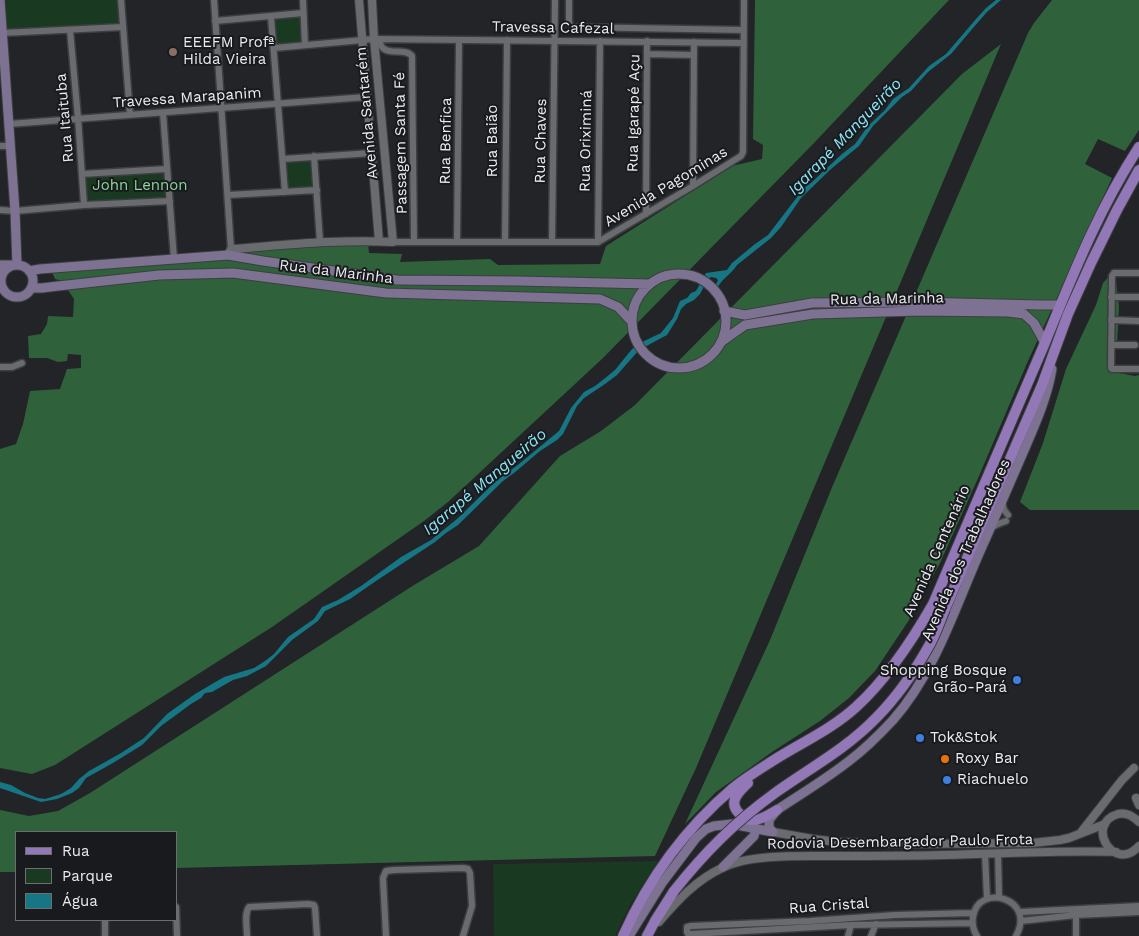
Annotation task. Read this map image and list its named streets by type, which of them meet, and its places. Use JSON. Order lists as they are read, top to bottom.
{
  "streets": {
    "main road": [
      "Rua da Marinha",
      "Avenida dos Trabalhadores",
      "Avenida Centenário",
      "Rodovia Desembargador Paulo Frota"
    ],
    "street": [
      "Travessa Cafezal",
      "Travessa Marapanim",
      "Avenida Santarém",
      "Rua Igarapé Açu",
      "Rua Itaituba",
      "Rua Benfica",
      "Rua Baião",
      "Rua Chaves",
      "Rua Oriximiná",
      "Passagem Santa Fé",
      "Avenida Pagominas",
      "Rua Cristal"
    ]
  },
  "crossings": [
    ["Travessa Cafezal", "Avenida Santarém"],
    ["Travessa Cafezal", "Rua Igarapé Açu"],
    ["Travessa Cafezal", "Rua Benfica"],
    ["Travessa Cafezal", "Rua Baião"],
    ["Travessa Cafezal", "Rua Chaves"],
    ["Travessa Cafezal", "Rua Oriximiná"],
    ["Travessa Cafezal", "Passagem Santa Fé"],
    ["Travessa Cafezal", "Avenida Pagominas"],
    ["Travessa Marapanim", "Avenida Santarém"],
    ["Travessa Marapanim", "Rua Itaituba"],
    ["Avenida Santarém", "Passagem Santa Fé"],
    ["Avenida Santarém", "Rua da Marinha"],
    ["Rua Igarapé Açu", "Avenida Pagominas"],
    ["Rua Benfica", "Rua da Marinha"],
    ["Rua Baião", "Rua da Marinha"],
    ["Rua Chaves", "Rua da Marinha"],
    ["Rua Oriximiná", "Avenida Pagominas"],
    ["Rua Oriximiná", "Rua da Marinha"],
    ["Passagem Santa Fé", "Rua da Marinha"],
    ["Avenida Pagominas", "Rua da Marinha"],
    ["Rua da Marinha", "Avenida Centenário"],
    ["Avenida dos Trabalhadores", "Avenida Centenário"],
    ["Avenida Centenário", "Rodovia Desembargador Paulo Frota"]
  ],
  "water": ["Igarapé Mangueirão"],
  "parks": ["John Lennon"],
  "places": [
    "EEEFM Profª Hilda Vieira",
    "Shopping Bosque Grão-Pará",
    "Tok&Stok",
    "Roxy Bar",
    "Riachuelo"
  ],
  "legend": ["Rua", "Parque", "Água"]
}
